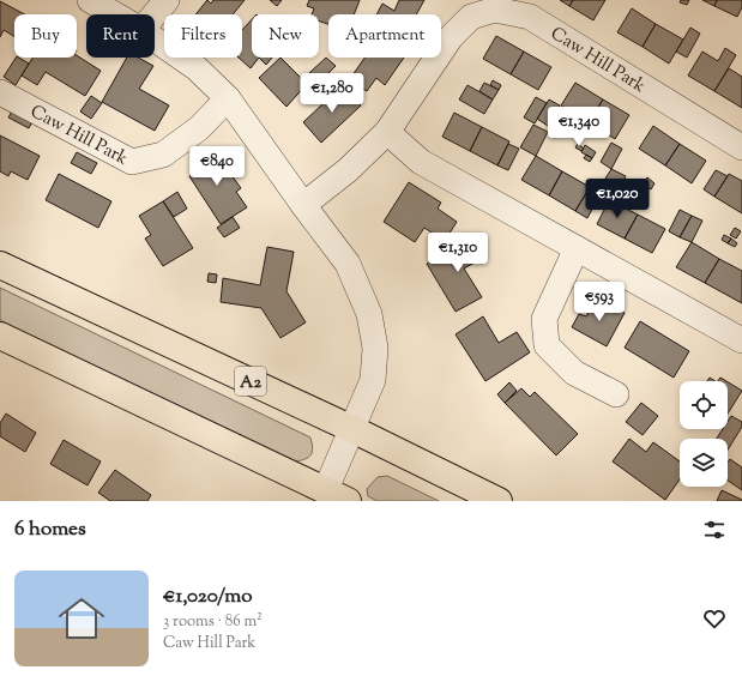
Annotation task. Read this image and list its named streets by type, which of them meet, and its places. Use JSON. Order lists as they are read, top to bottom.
{
  "streets": {
    "highway": ["A2"],
    "street": ["Caw Hill Park"]
  },
  "page": {
    "chip": [
      "Buy",
      "Rent",
      "Filters",
      "New",
      "Apartment"
    ],
    "price": [
      "€1,280",
      "€1,340",
      "€840",
      "€1,020",
      "€1,310",
      "€593"
    ],
    "heading": "6 homes",
    "list": [
      {
        "name": "€1,020/mo",
        "note": "3 rooms · 86 m² · Caw Hill Park"
      }
    ]
  }
}
